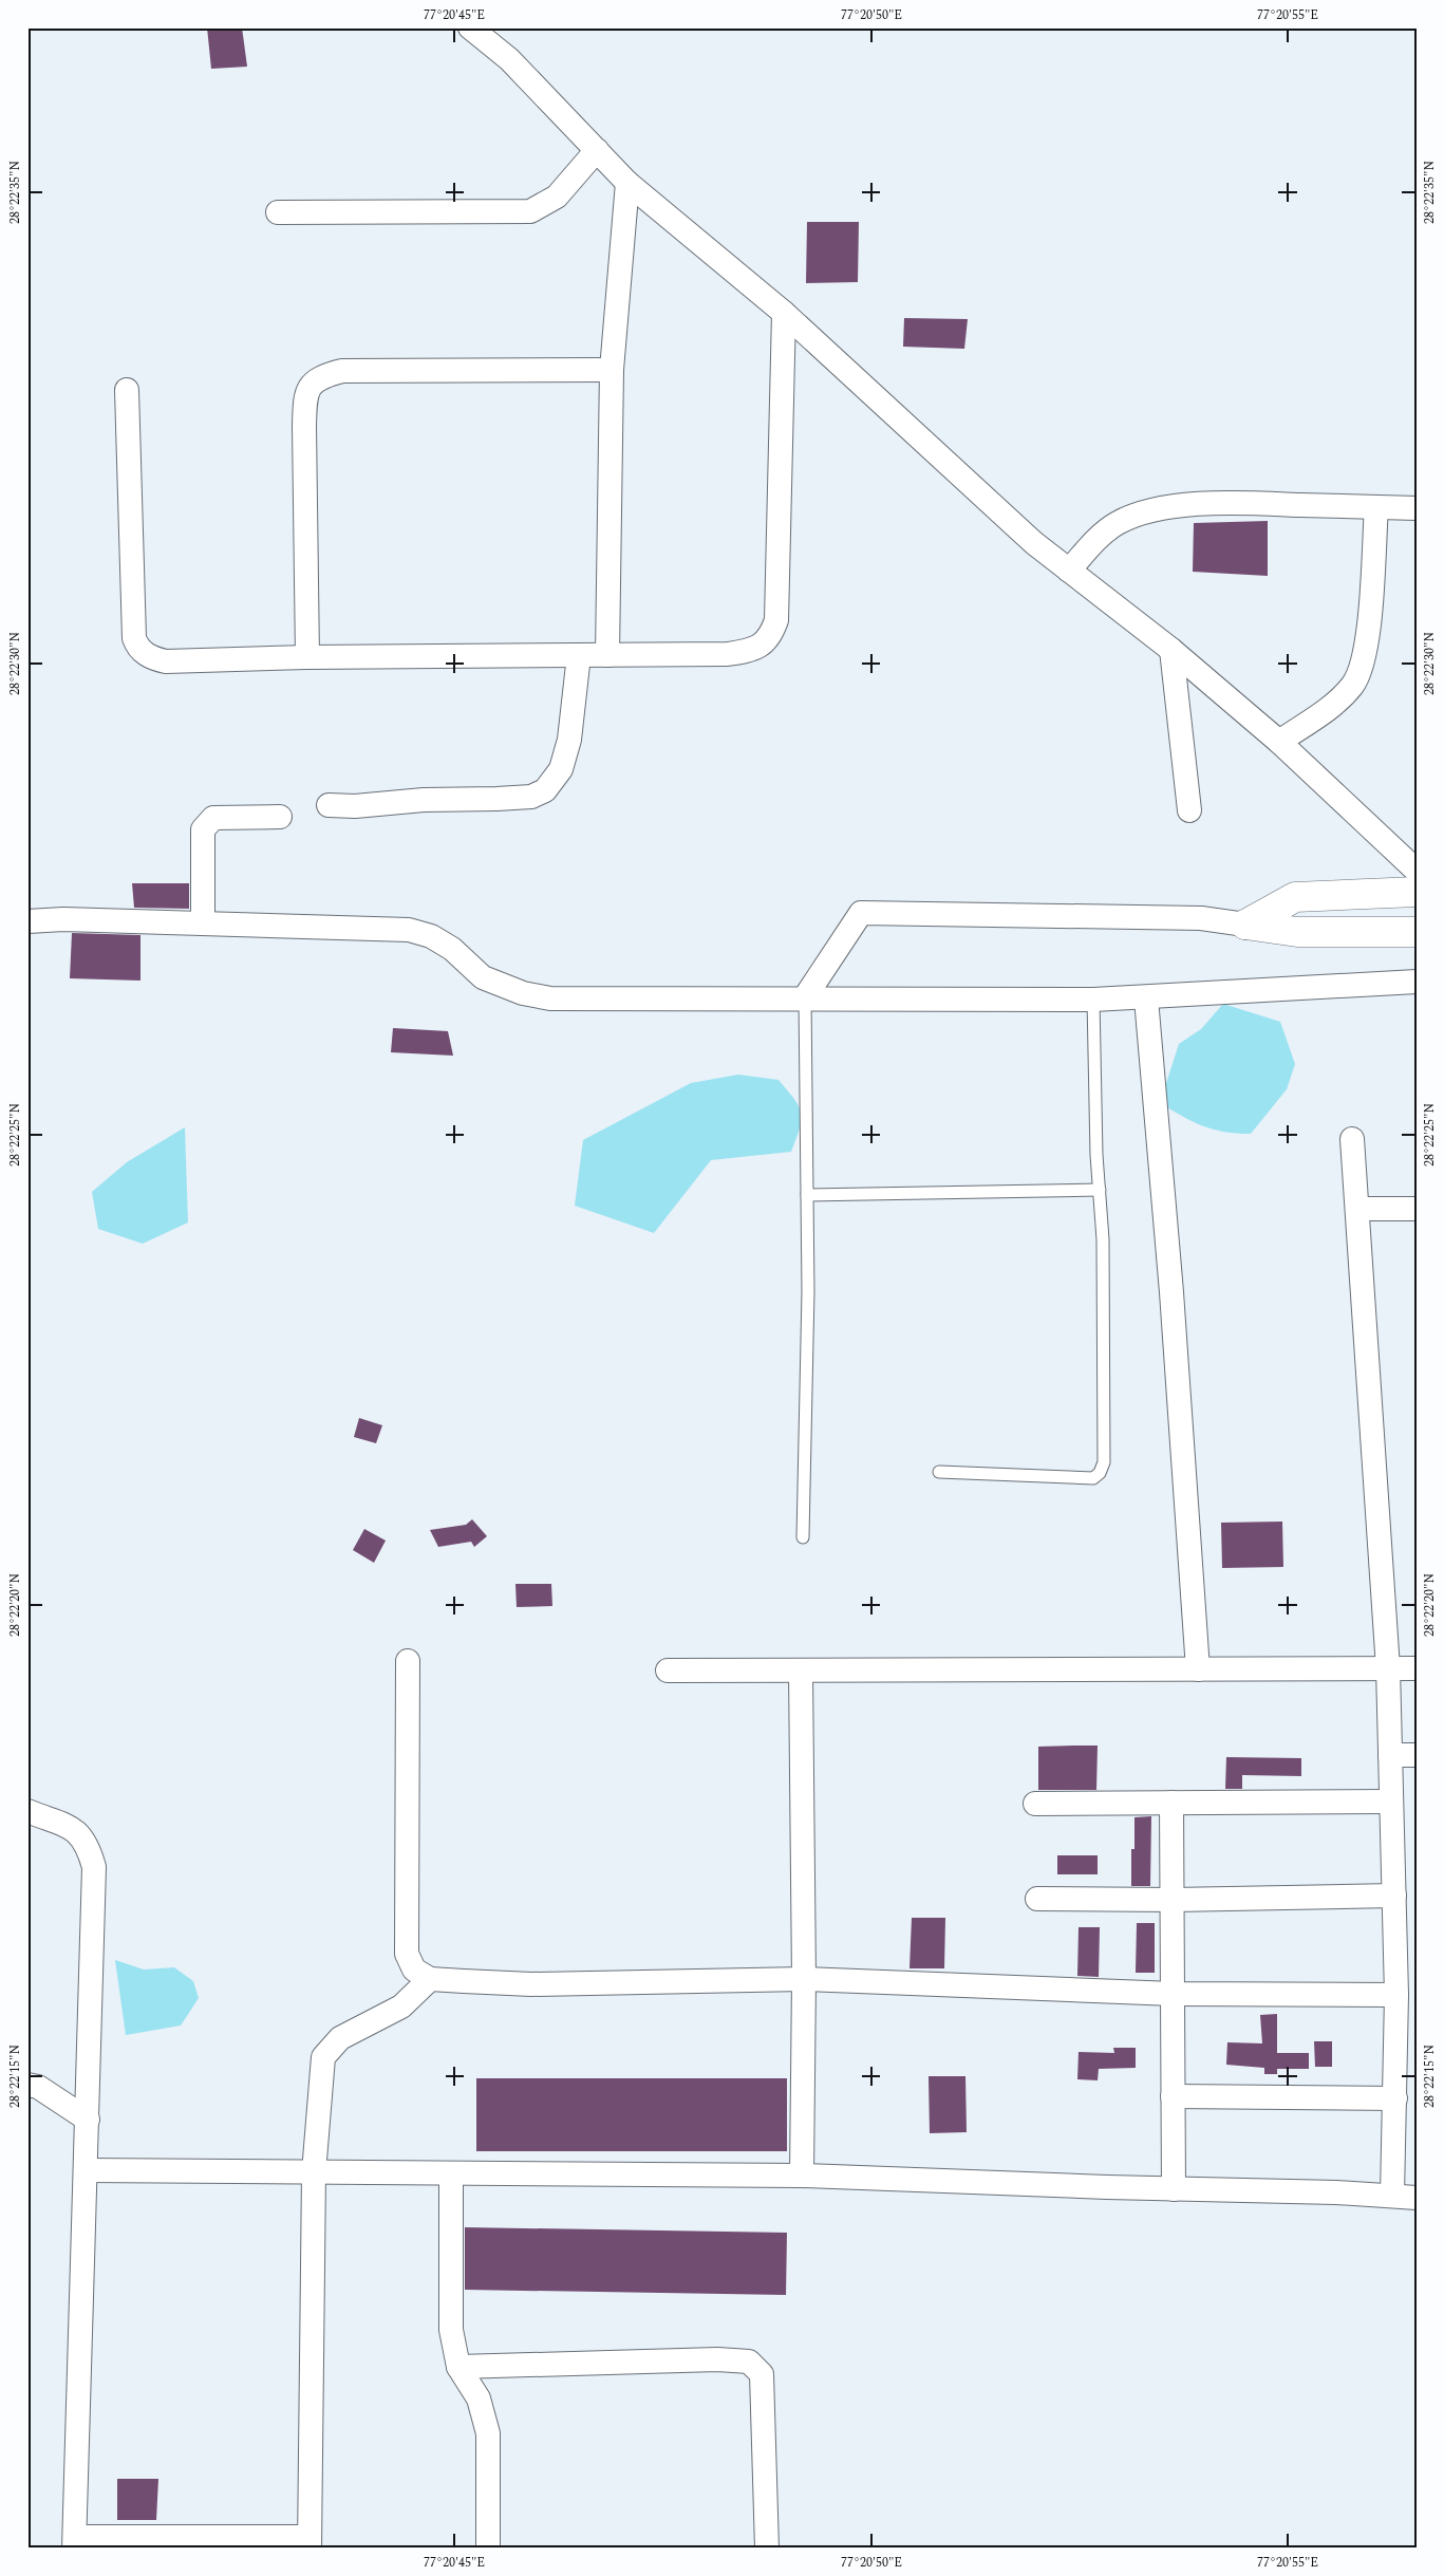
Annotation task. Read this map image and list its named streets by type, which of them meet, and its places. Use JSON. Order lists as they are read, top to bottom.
{
  "coordinates": [
    "77°20'45\"E",
    "77°20'50\"E",
    "77°20'55\"E",
    "28°22'35\"N",
    "28°22'30\"N",
    "28°22'25\"N",
    "28°22'20\"N",
    "28°22'15\"N"
  ]
}
